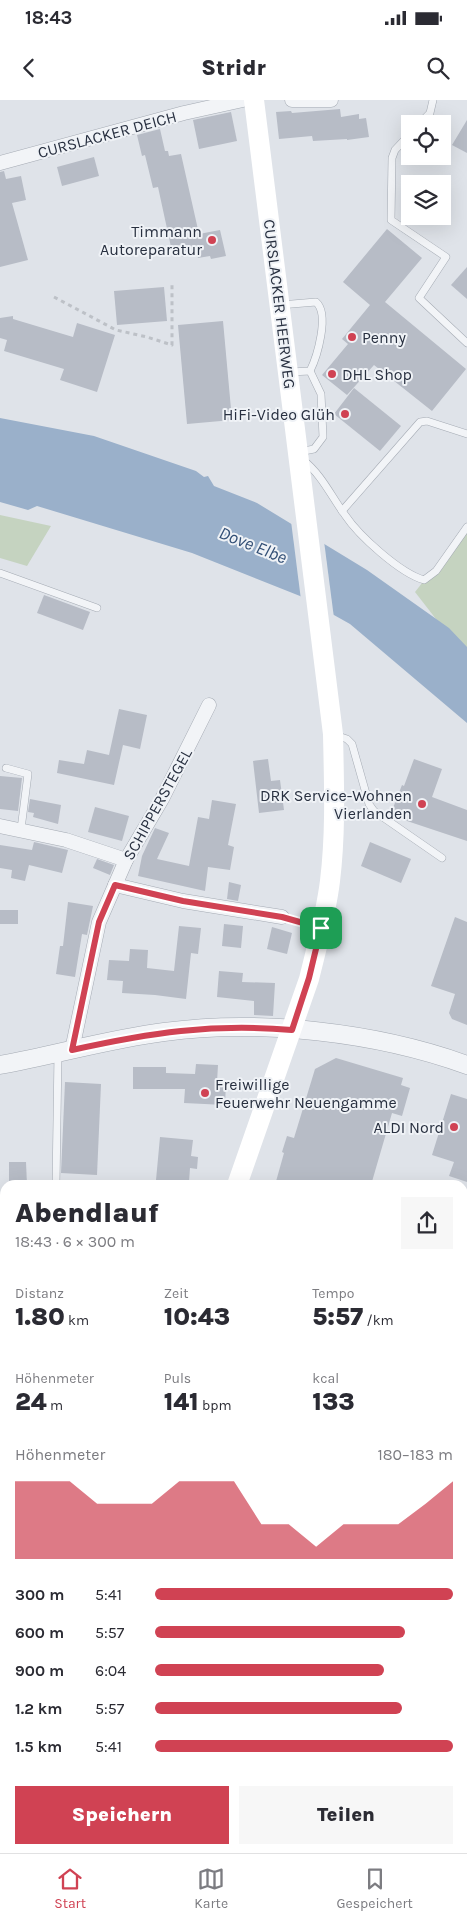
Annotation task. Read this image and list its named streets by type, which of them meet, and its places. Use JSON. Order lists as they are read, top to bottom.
{
  "streets": {
    "main road": ["CURSLACKER HEERWEG"],
    "street": ["CURSLACKER DEICH", "SCHIPPERSTEGEL"]
  },
  "water": ["Dove Elbe"],
  "places": [
    "Timmann Autoreparatur",
    "Penny",
    "DHL Shop",
    "HiFi-Video Glüh",
    "DRK Service-Wohnen Vierlanden",
    "Freiwillige Feuerwehr Neuengamme",
    "ALDI Nord"
  ],
  "page": {
    "status": "18:43",
    "header": "Stridr",
    "heading": ["Abendlauf", "18:43 · 6 × 300 m"],
    "stats": [
      ["Distanz", "1.80 km"],
      ["Zeit", "10:43"],
      ["Tempo", "5:57 /km"],
      ["Höhenmeter", "24 m"],
      ["Puls", "141 bpm"],
      ["kcal", "133"]
    ],
    "chart": ["Höhenmeter", "180–183 m"],
    "list": [
      {
        "name": "300 m",
        "note": "5:41"
      },
      {
        "name": "600 m",
        "note": "5:57"
      },
      {
        "name": "900 m",
        "note": "6:04"
      },
      {
        "name": "1.2 km",
        "note": "5:57"
      },
      {
        "name": "1.5 km",
        "note": "5:41"
      }
    ],
    "buttons": ["Speichern", "Teilen"],
    "tabs": ["Start", "Karte", "Gespeichert"]
  }
}
